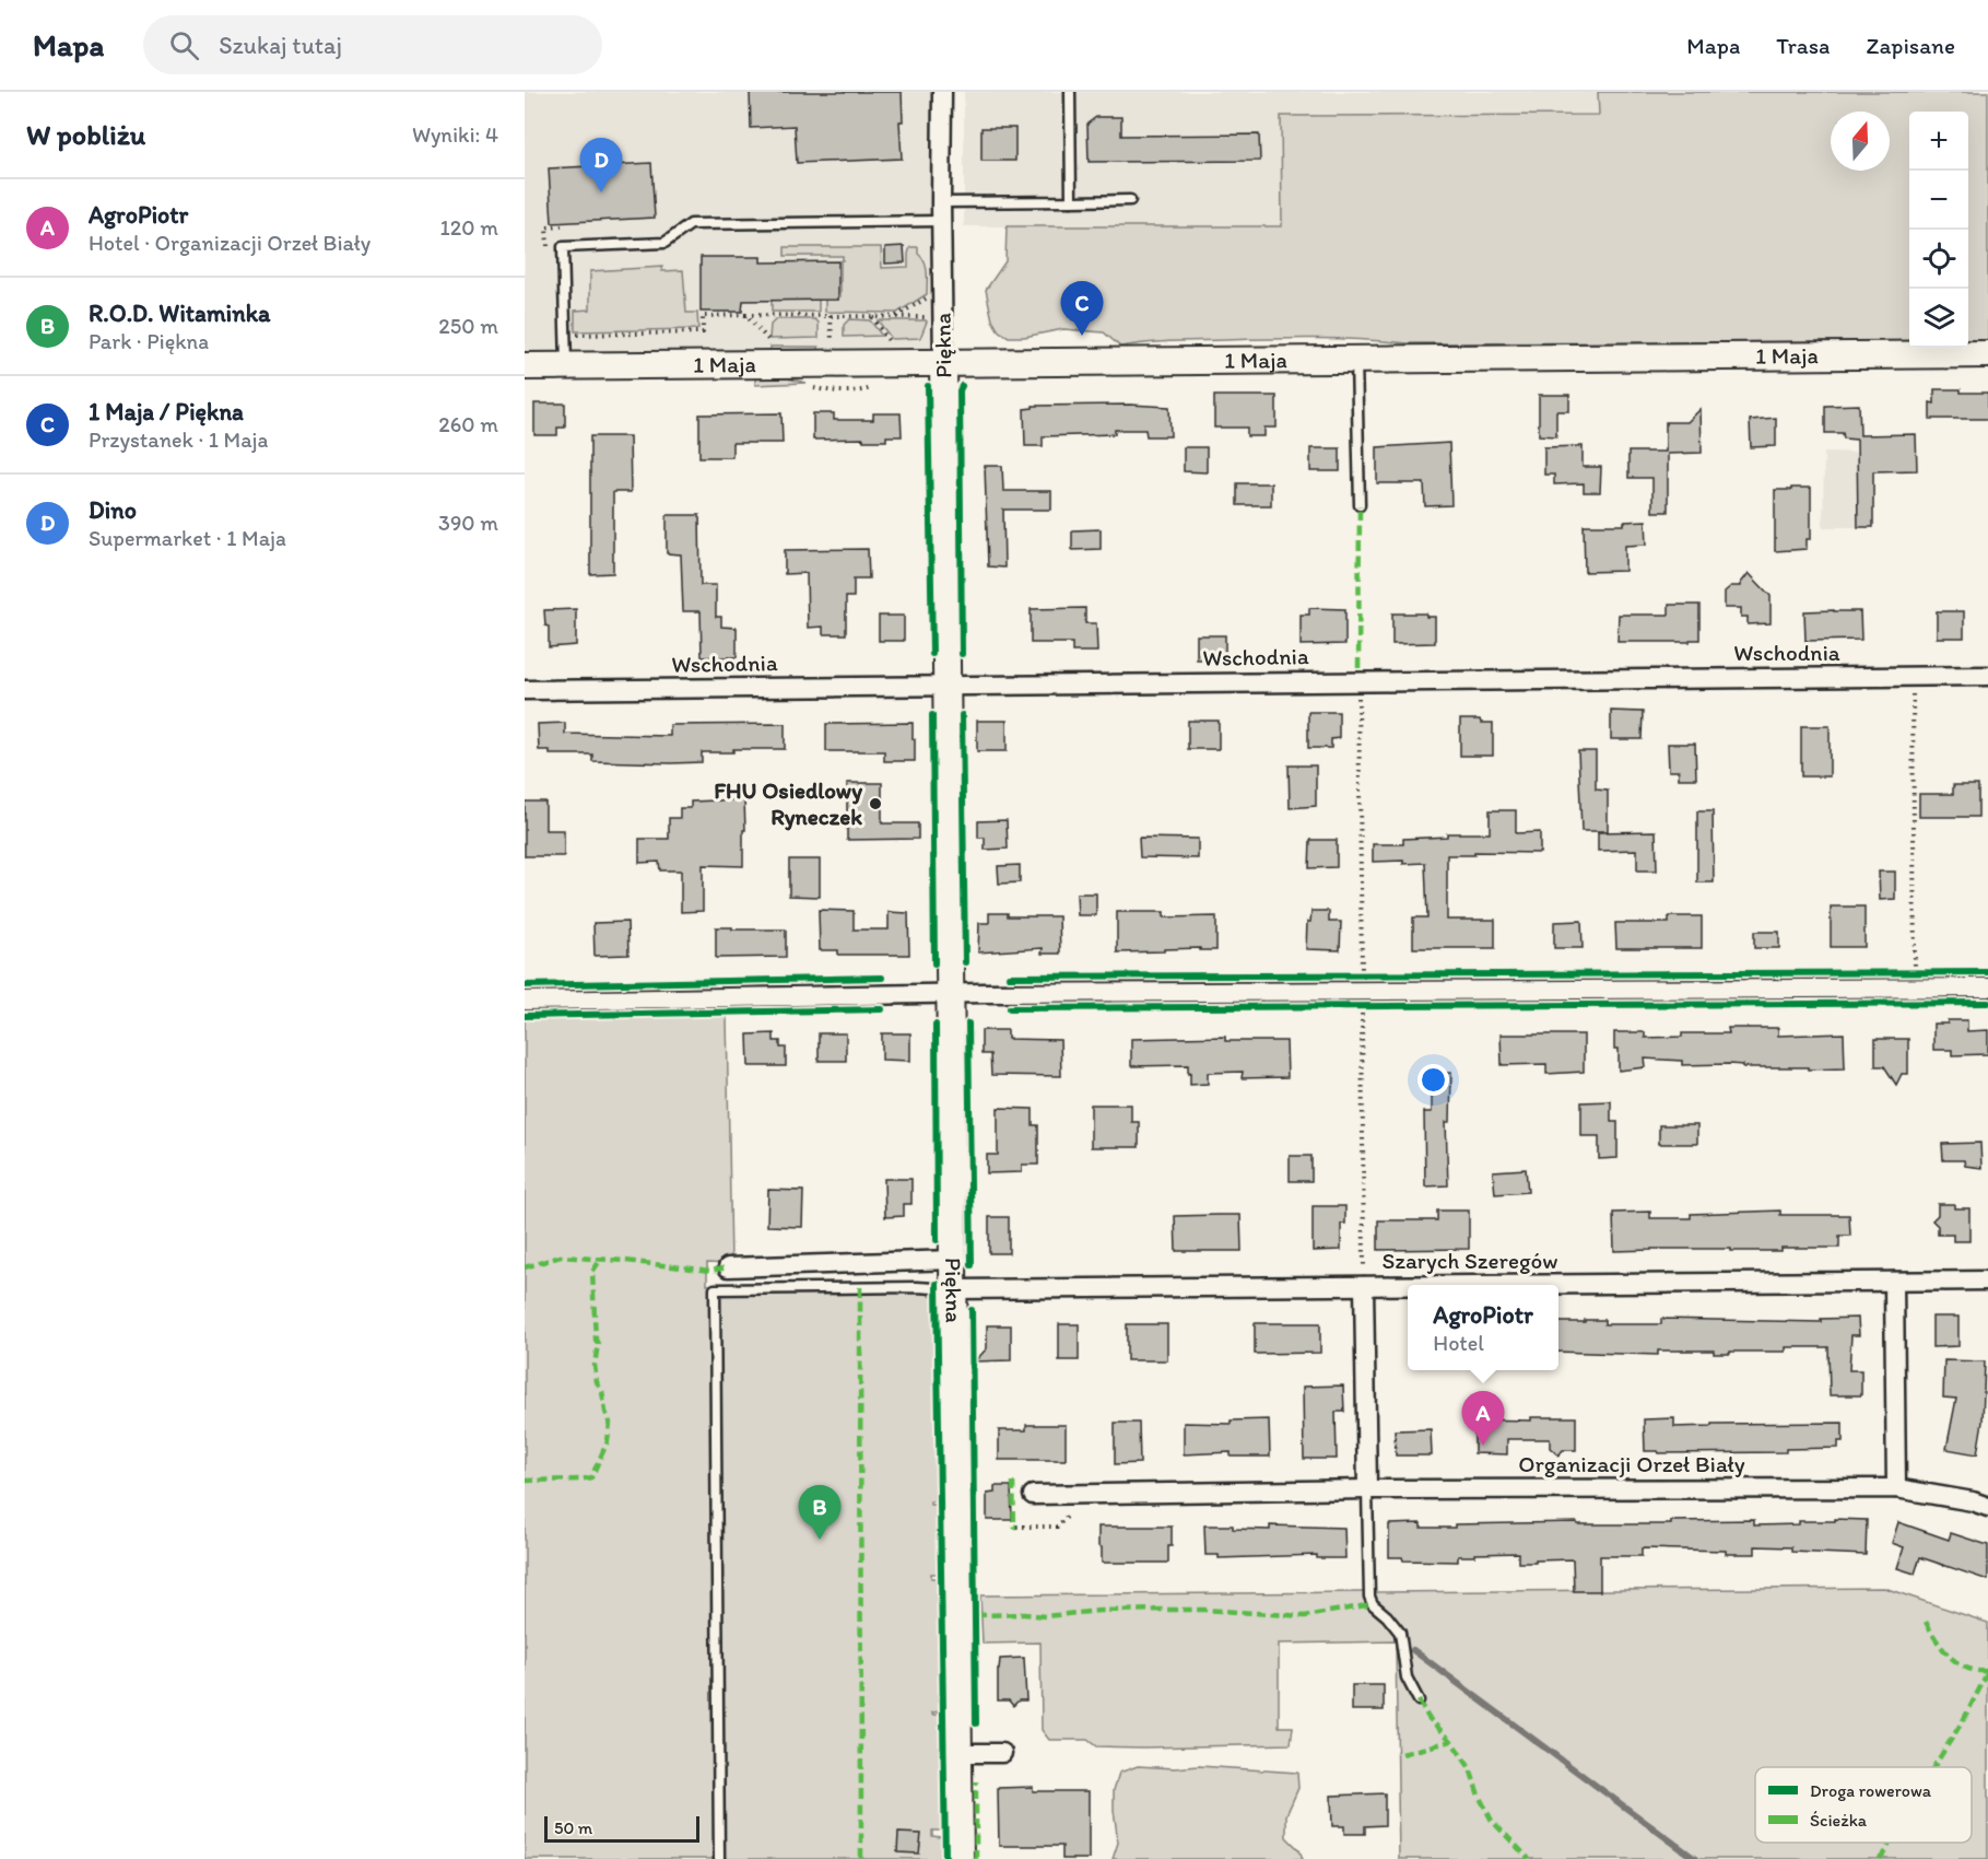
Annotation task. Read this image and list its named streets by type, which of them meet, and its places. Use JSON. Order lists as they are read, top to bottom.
{
  "streets": {
    "street": [
      "Piękna",
      "1 Maja",
      "Wschodnia",
      "Szarych Szeregów",
      "Organizacji Orzeł Biały"
    ]
  },
  "crossings": [
    ["Piękna", "1 Maja"],
    ["Piękna", "Wschodnia"],
    ["Piękna", "Szarych Szeregów"]
  ],
  "places": ["FHU Osiedlowy Ryneczek"],
  "legend": ["Droga rowerowa", "Ścieżka"],
  "scale_bar": "50 m",
  "north": "top",
  "page": {
    "header": "Mapa",
    "search": "Szukaj tutaj",
    "nav": ["Mapa", "Trasa", "Zapisane"],
    "heading": ["W pobliżu", "Wyniki: 4"],
    "map_buttons": ["+", "−"],
    "pins": [
      "D",
      "C",
      "A",
      "B"
    ],
    "list": [
      {
        "mark": "A",
        "name": "AgroPiotr",
        "note": "Hotel · Organizacji Orzeł Biały",
        "value": "120 m"
      },
      {
        "mark": "B",
        "name": "R.O.D. Witaminka",
        "note": "Park · Piękna",
        "value": "250 m"
      },
      {
        "mark": "C",
        "name": "1 Maja / Piękna",
        "note": "Przystanek · 1 Maja",
        "value": "260 m"
      },
      {
        "mark": "D",
        "name": "Dino",
        "note": "Supermarket · 1 Maja",
        "value": "390 m"
      }
    ],
    "popup": ["AgroPiotr", "Hotel"],
    "scale": "50 m"
  }
}
